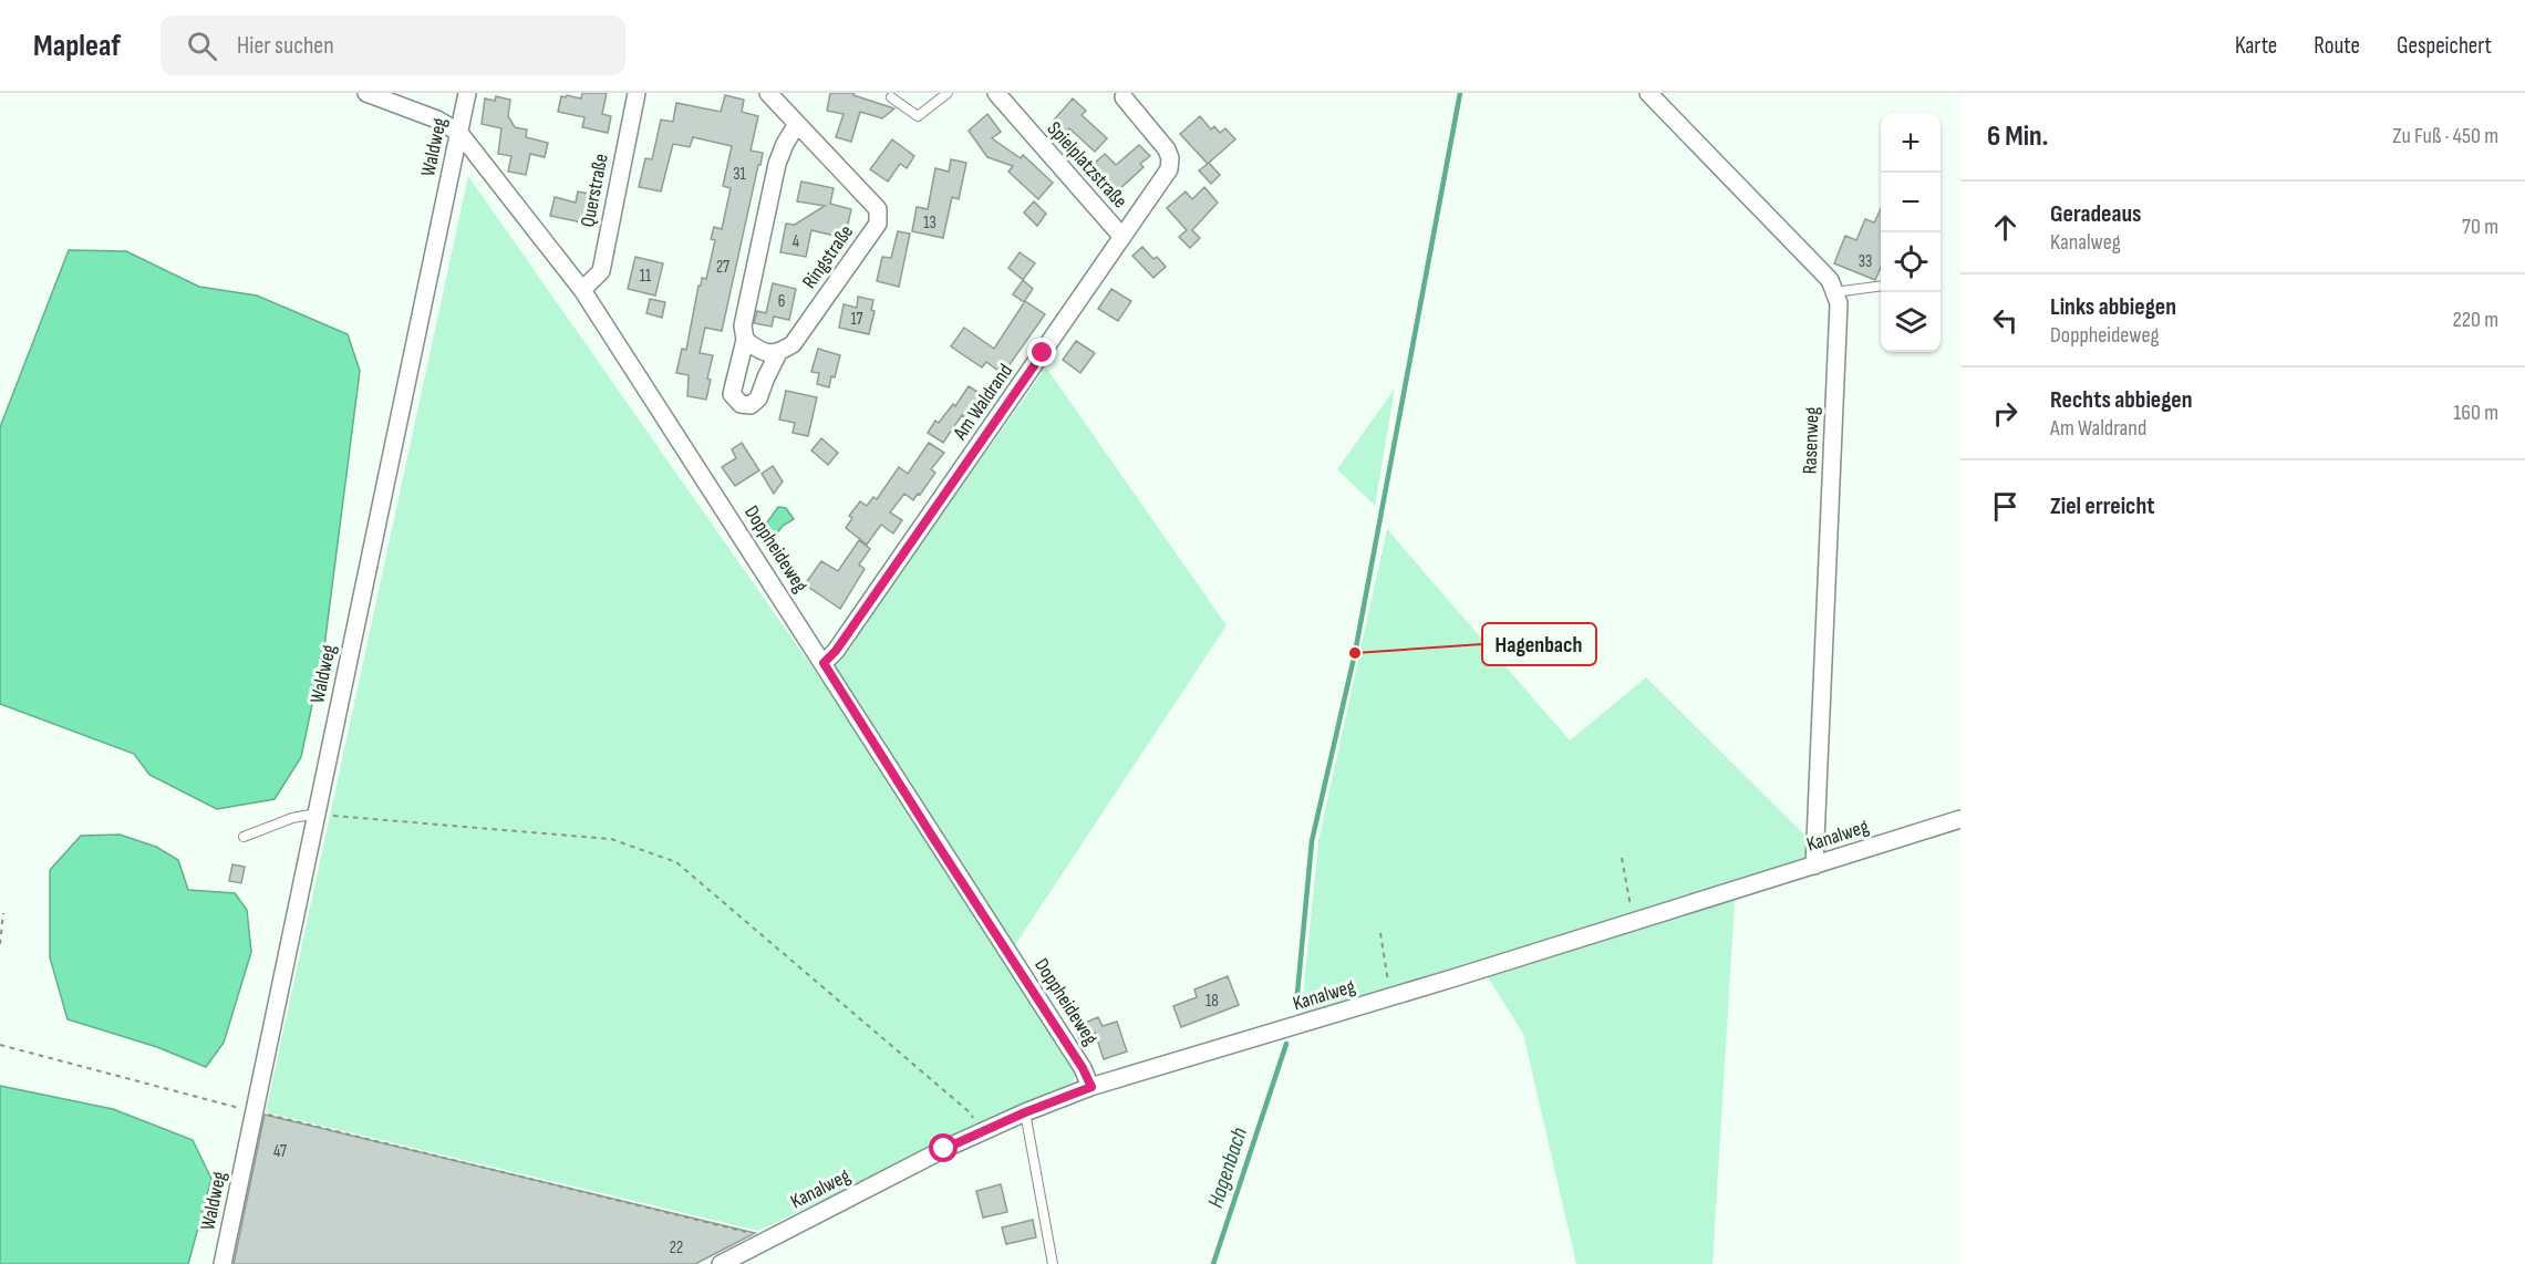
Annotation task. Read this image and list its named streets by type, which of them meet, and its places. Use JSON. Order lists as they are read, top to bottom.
{
  "streets": {
    "street": [
      "Waldweg",
      "Spielplatzstraße",
      "Querstraße",
      "Ringstraße",
      "Am Waldrand",
      "Rasenweg",
      "Doppheideweg",
      "Kanalweg"
    ]
  },
  "crossings": [
    ["Waldweg", "Doppheideweg"],
    ["Spielplatzstraße", "Am Waldrand"],
    ["Querstraße", "Doppheideweg"],
    ["Am Waldrand", "Doppheideweg"],
    ["Rasenweg", "Kanalweg"],
    ["Doppheideweg", "Kanalweg"]
  ],
  "water": ["Hagenbach"],
  "places": ["Hagenbach"],
  "house_numbers": [
    "31",
    "13",
    "4",
    "33",
    "27",
    "11",
    "6",
    "17",
    "18",
    "47",
    "22"
  ],
  "page": {
    "header": "Mapleaf",
    "search": "Hier suchen",
    "nav": ["Karte", "Route", "Gespeichert"],
    "heading": ["6 Min.", "Zu Fuß · 450 m"],
    "map_buttons": ["+", "−"],
    "list": [
      ["Geradeaus", "Kanalweg", "70 m"],
      ["Links abbiegen", "Doppheideweg", "220 m"],
      ["Rechts abbiegen", "Am Waldrand", "160 m"],
      "Ziel erreicht"
    ]
  }
}
